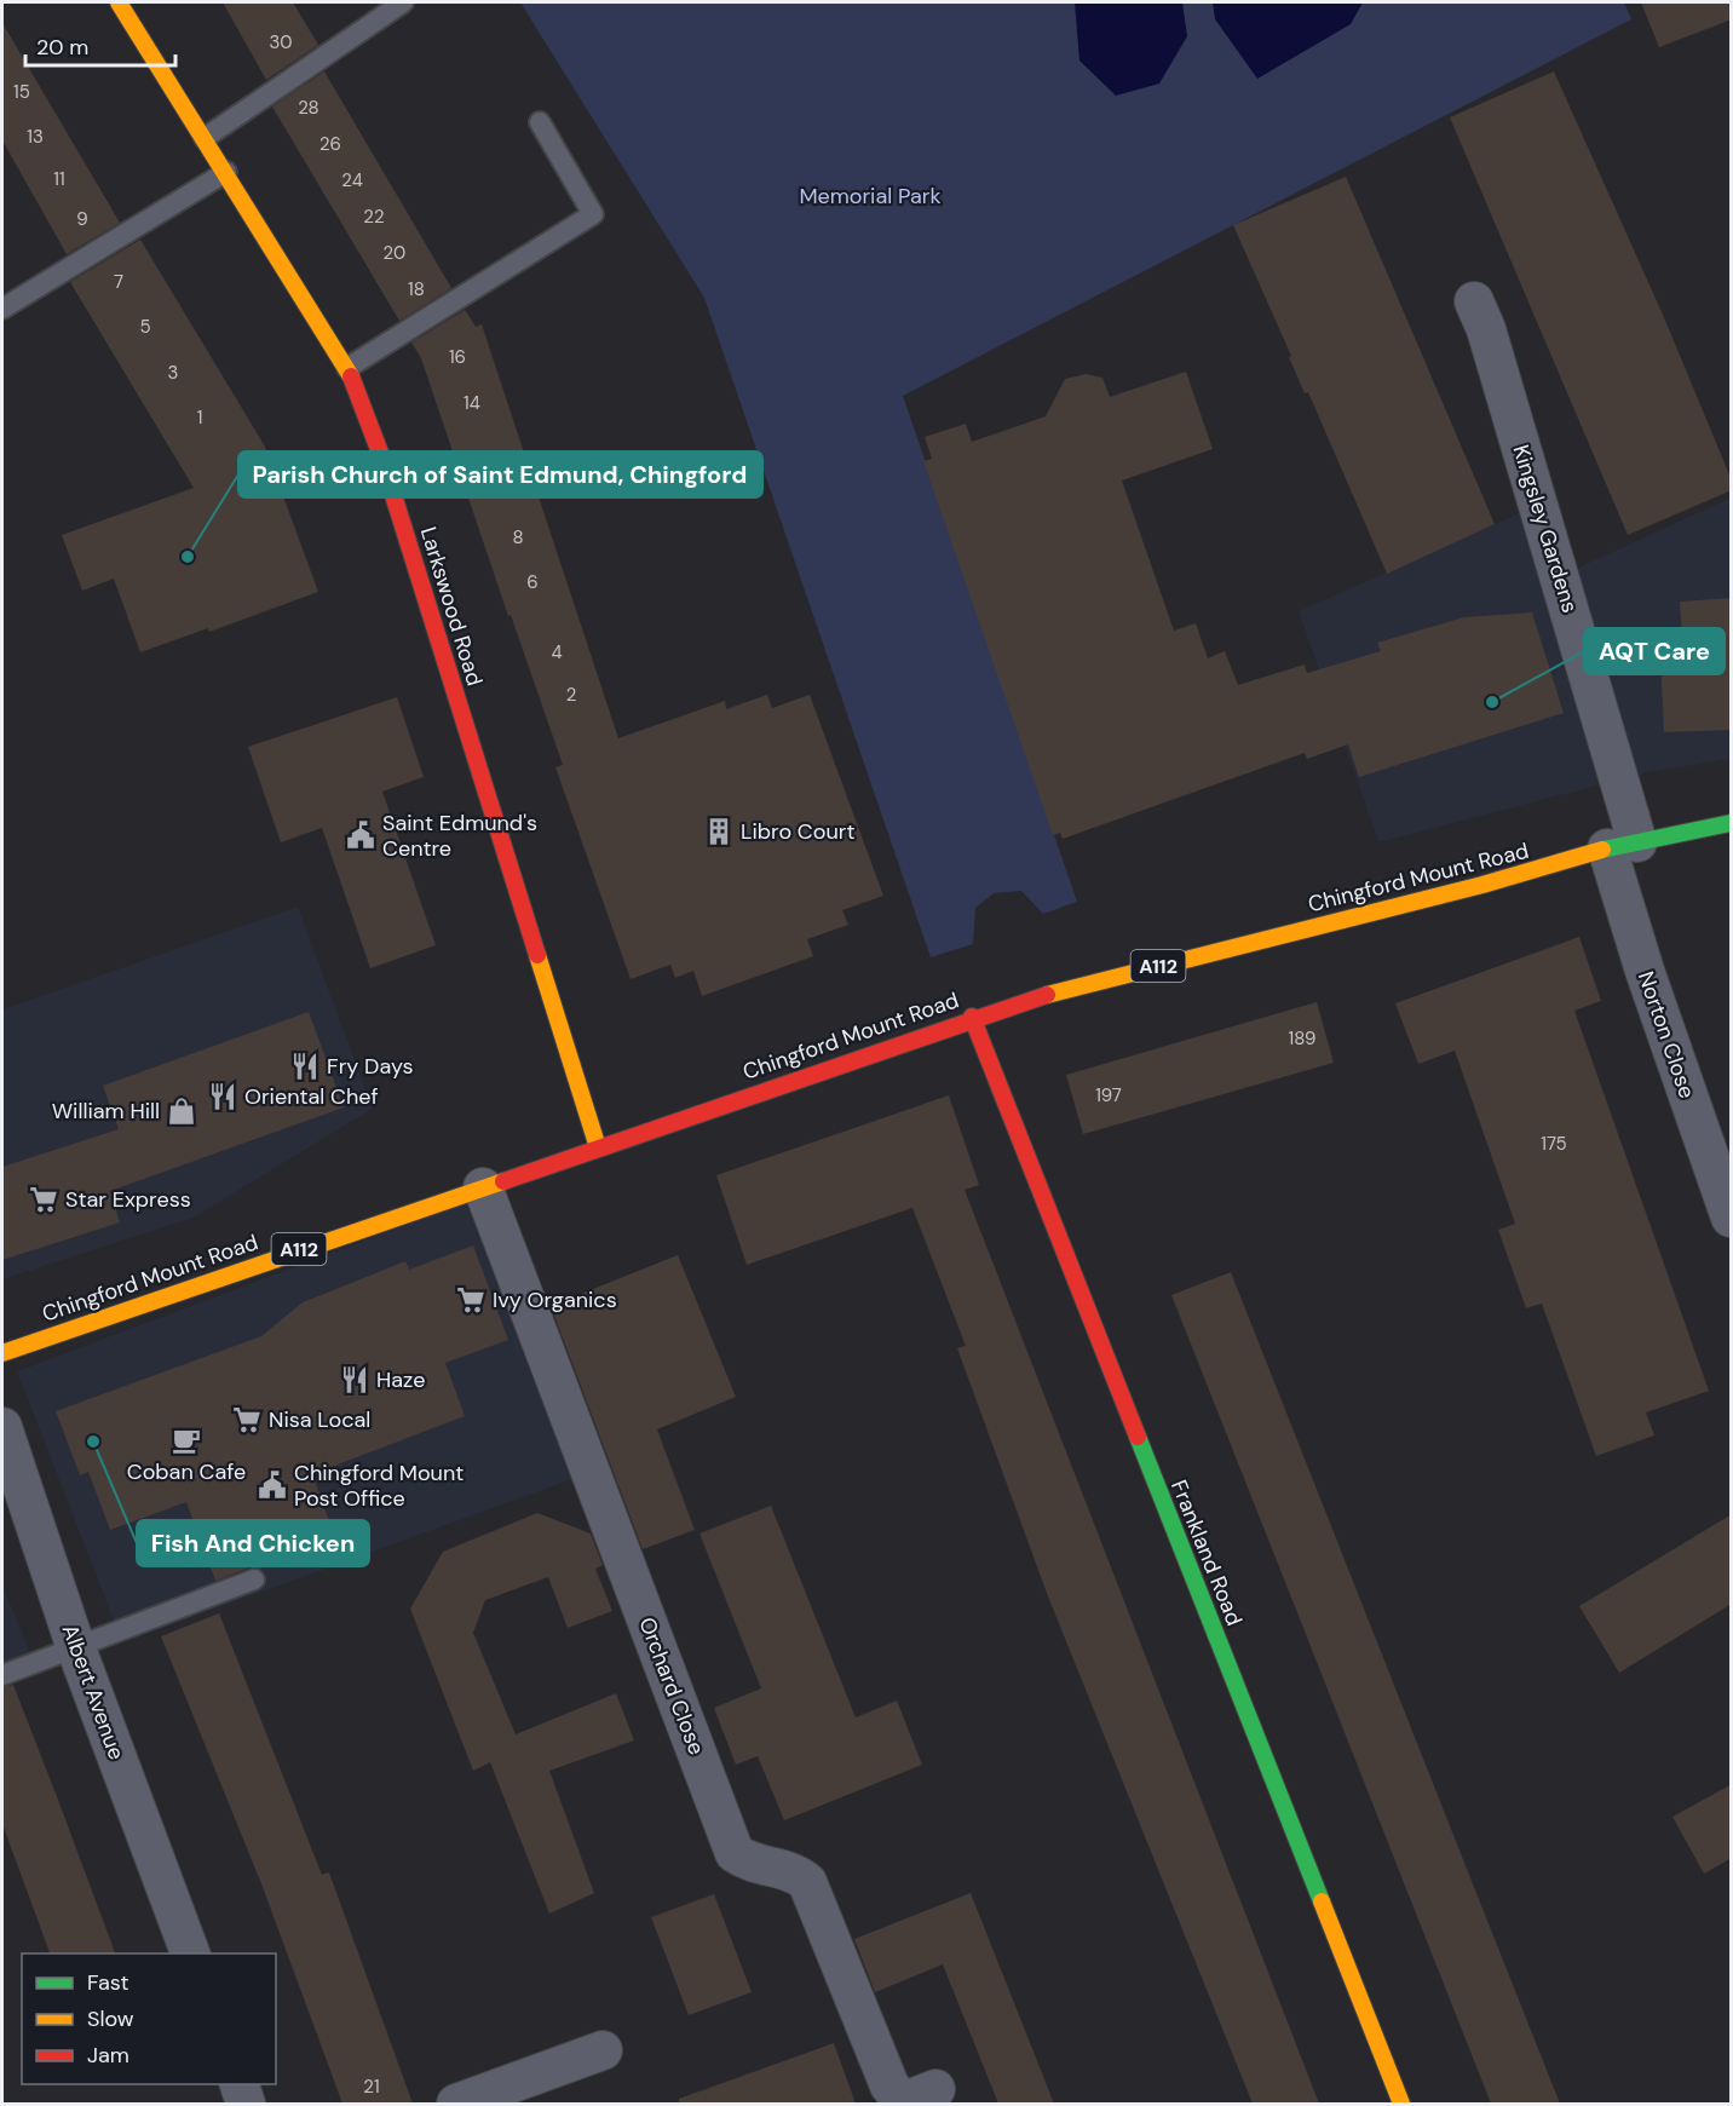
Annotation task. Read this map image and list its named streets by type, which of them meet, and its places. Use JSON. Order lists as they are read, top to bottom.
{
  "streets": {
    "street": [
      "Kingsley Gardens",
      "Larkswood Road",
      "Chingford Mount Road",
      "A112",
      "Norton Close",
      "Frankland Road",
      "Orchard Close",
      "Albert Avenue"
    ]
  },
  "crossings": [
    ["Kingsley Gardens", "Chingford Mount Road"],
    ["Kingsley Gardens", "Norton Close"],
    ["Larkswood Road", "Chingford Mount Road"],
    ["Chingford Mount Road", "Norton Close"],
    ["Chingford Mount Road", "Frankland Road"],
    ["Chingford Mount Road", "Orchard Close"]
  ],
  "parks": ["Memorial Park"],
  "places": {
    "other": ["Parish Church of Saint Edmund, Chingford", "AQT Care", "Fish And Chicken"],
    "building": ["Libro Court"],
    "public building": ["Saint Edmund's Centre", "Chingford Mount Post Office"],
    "restaurant": ["Fry Days", "Oriental Chef", "Haze"],
    "shop": ["William Hill"],
    "supermarket": ["Star Express", "Ivy Organics", "Nisa Local"],
    "cafe": ["Coban Cafe"]
  },
  "house_numbers": [
    "30",
    "15",
    "28",
    "13",
    "26",
    "11",
    "24",
    "22",
    "9",
    "20",
    "7",
    "18",
    "5",
    "16",
    "3",
    "14",
    "1",
    "8",
    "6",
    "4",
    "2",
    "189",
    "197",
    "175",
    "21"
  ],
  "legend": ["Fast", "Slow", "Jam"],
  "scale_bar": "20 m"
}
